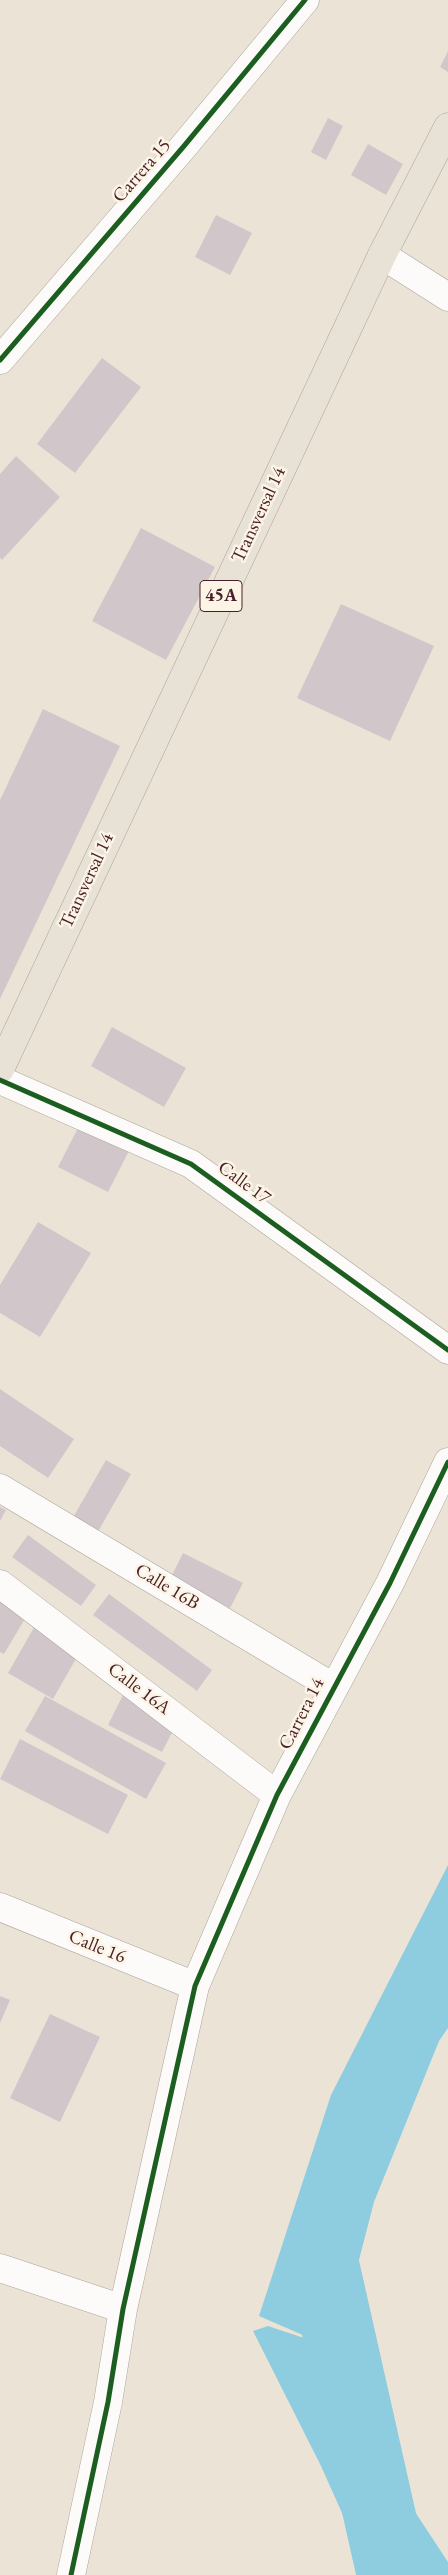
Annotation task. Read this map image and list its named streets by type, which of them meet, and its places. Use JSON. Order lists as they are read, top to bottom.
{
  "streets": {
    "highway": ["Transversal 14", "45A"],
    "street": [
      "Carrera 15",
      "Calle 17",
      "Calle 16B",
      "Calle 16A",
      "Carrera 14",
      "Calle 16"
    ]
  },
  "crossings": [
    ["Calle 16B", "Carrera 14"],
    ["Calle 16A", "Carrera 14"],
    ["Carrera 14", "Calle 16"]
  ]
}
